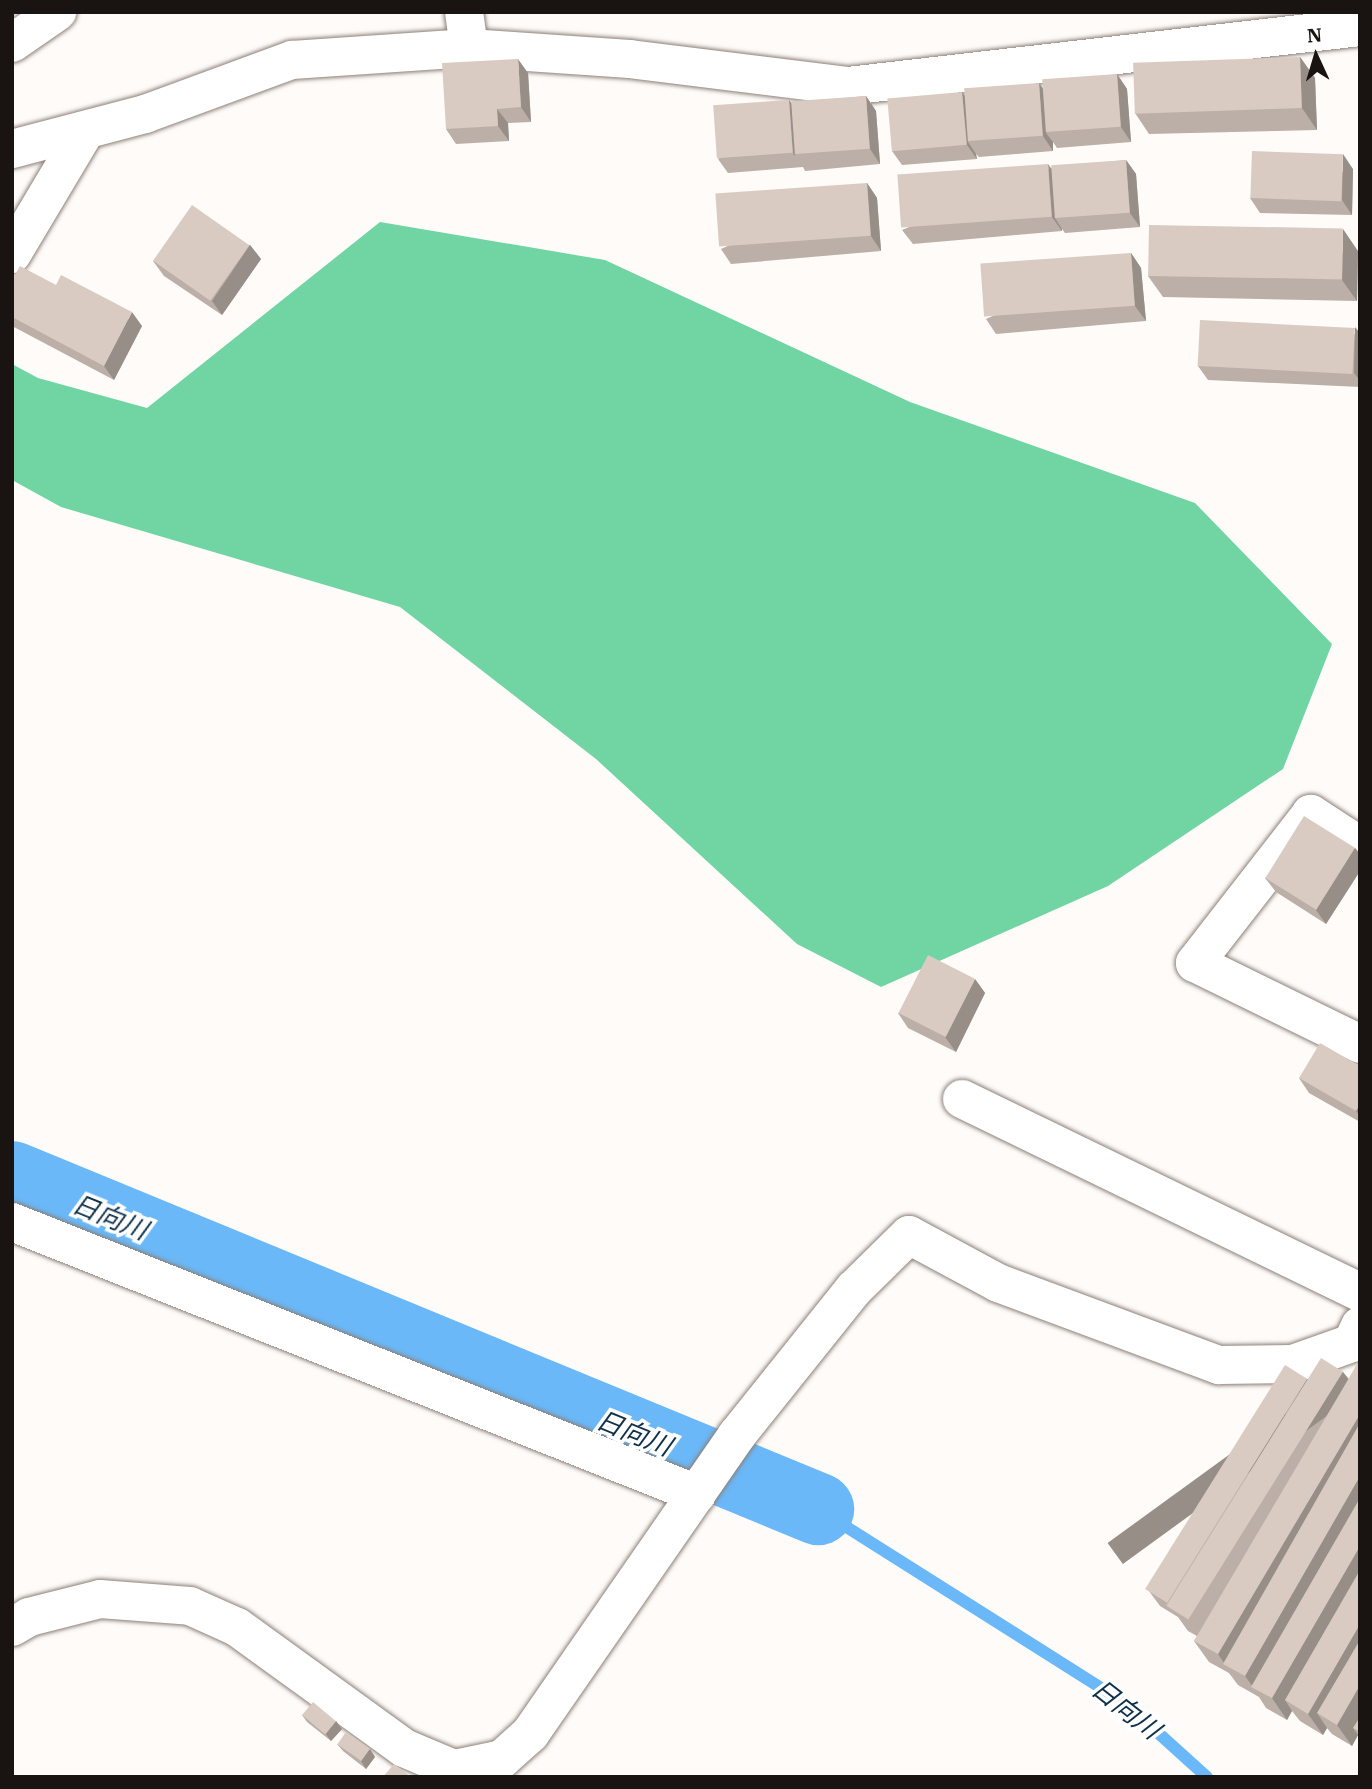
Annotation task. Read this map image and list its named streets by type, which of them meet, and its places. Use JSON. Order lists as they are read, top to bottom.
{
  "water": ["日向川"],
  "north": "top"
}
